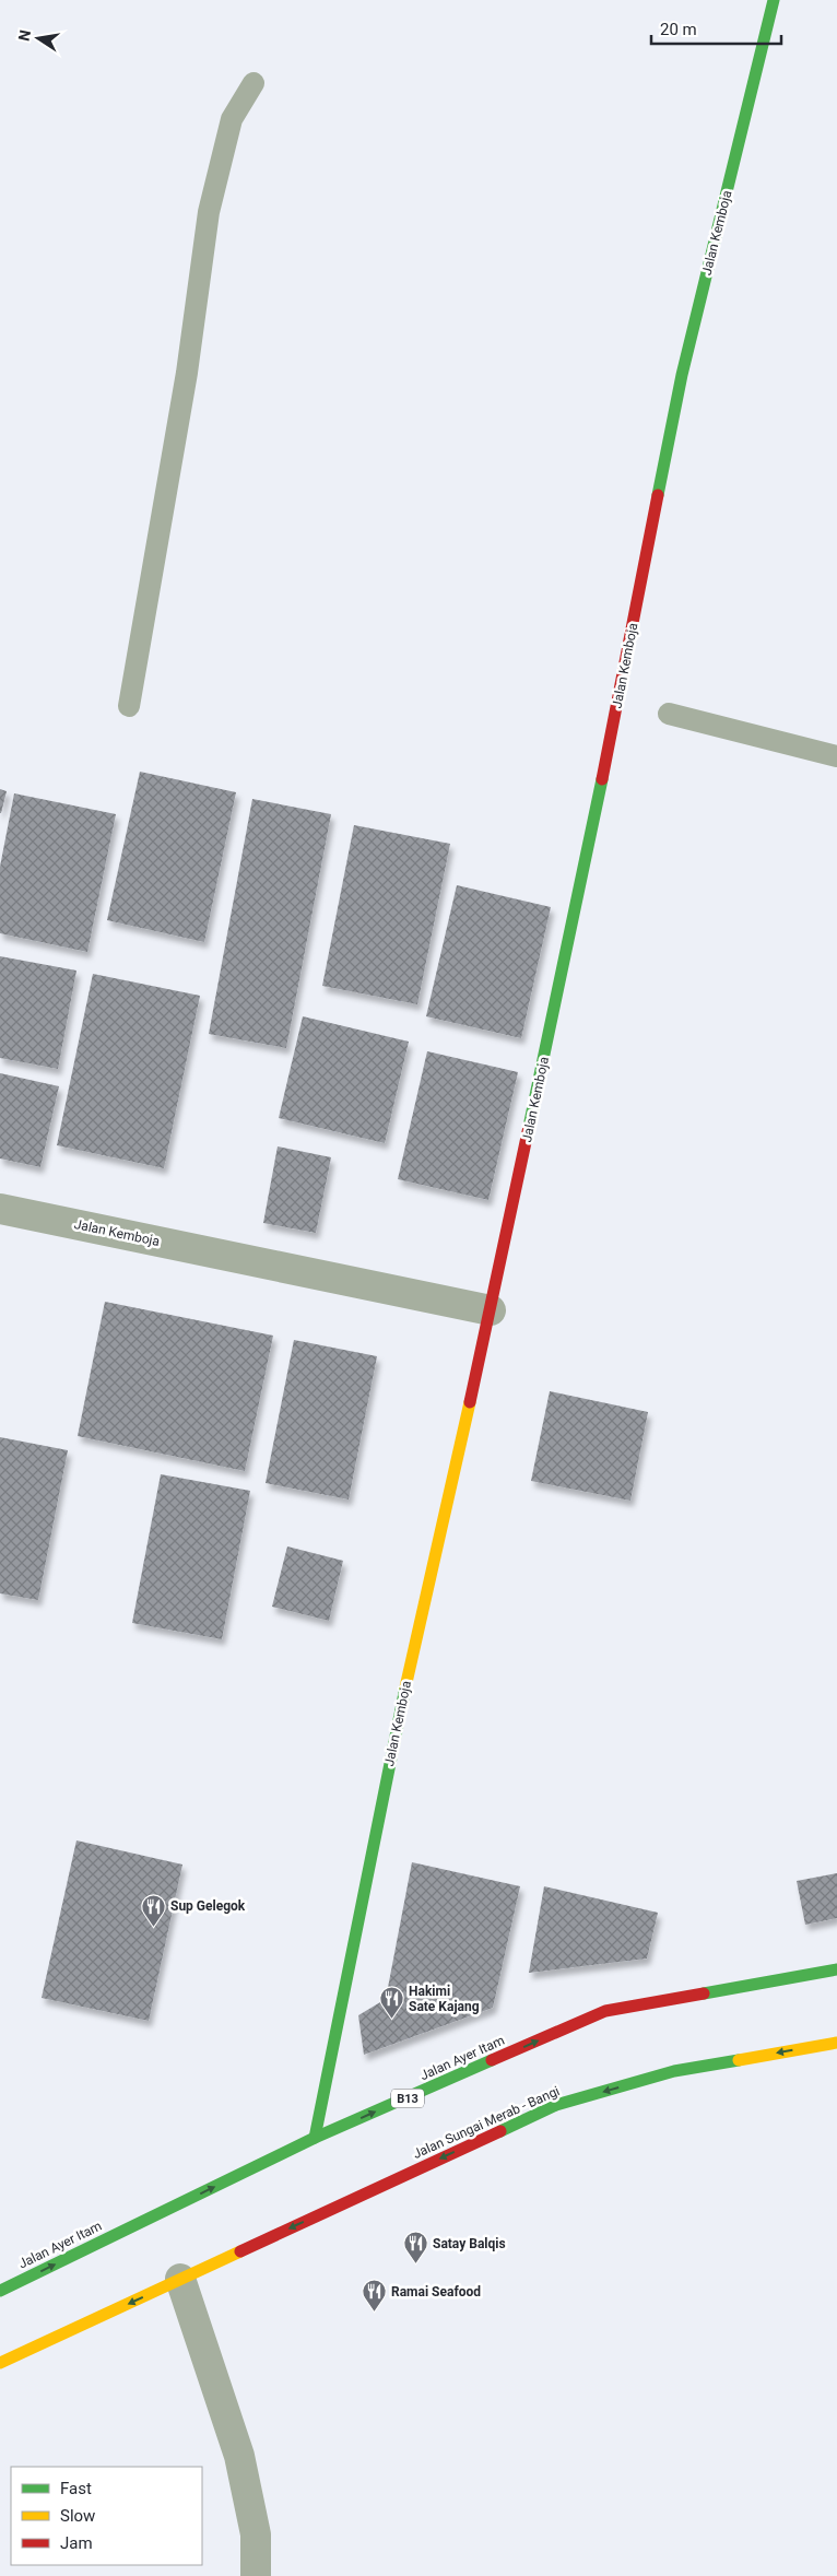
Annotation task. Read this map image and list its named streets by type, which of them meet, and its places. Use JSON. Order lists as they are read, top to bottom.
{
  "streets": {
    "street": [
      "Jalan Kemboja",
      "Jalan Ayer Itam",
      "B13",
      "Jalan Sungai Merab - Bangi"
    ]
  },
  "crossings": [
    ["Jalan Kemboja", "Jalan Ayer Itam"]
  ],
  "one_way": ["Jalan Ayer Itam", "Jalan Sungai Merab - Bangi"],
  "places": {
    "restaurant": [
      "Sup Gelegok",
      "Hakimi Sate Kajang",
      "Satay Balqis",
      "Ramai Seafood"
    ]
  },
  "legend": ["Fast", "Slow", "Jam"],
  "scale_bar": "20 m",
  "north": "left"
}
